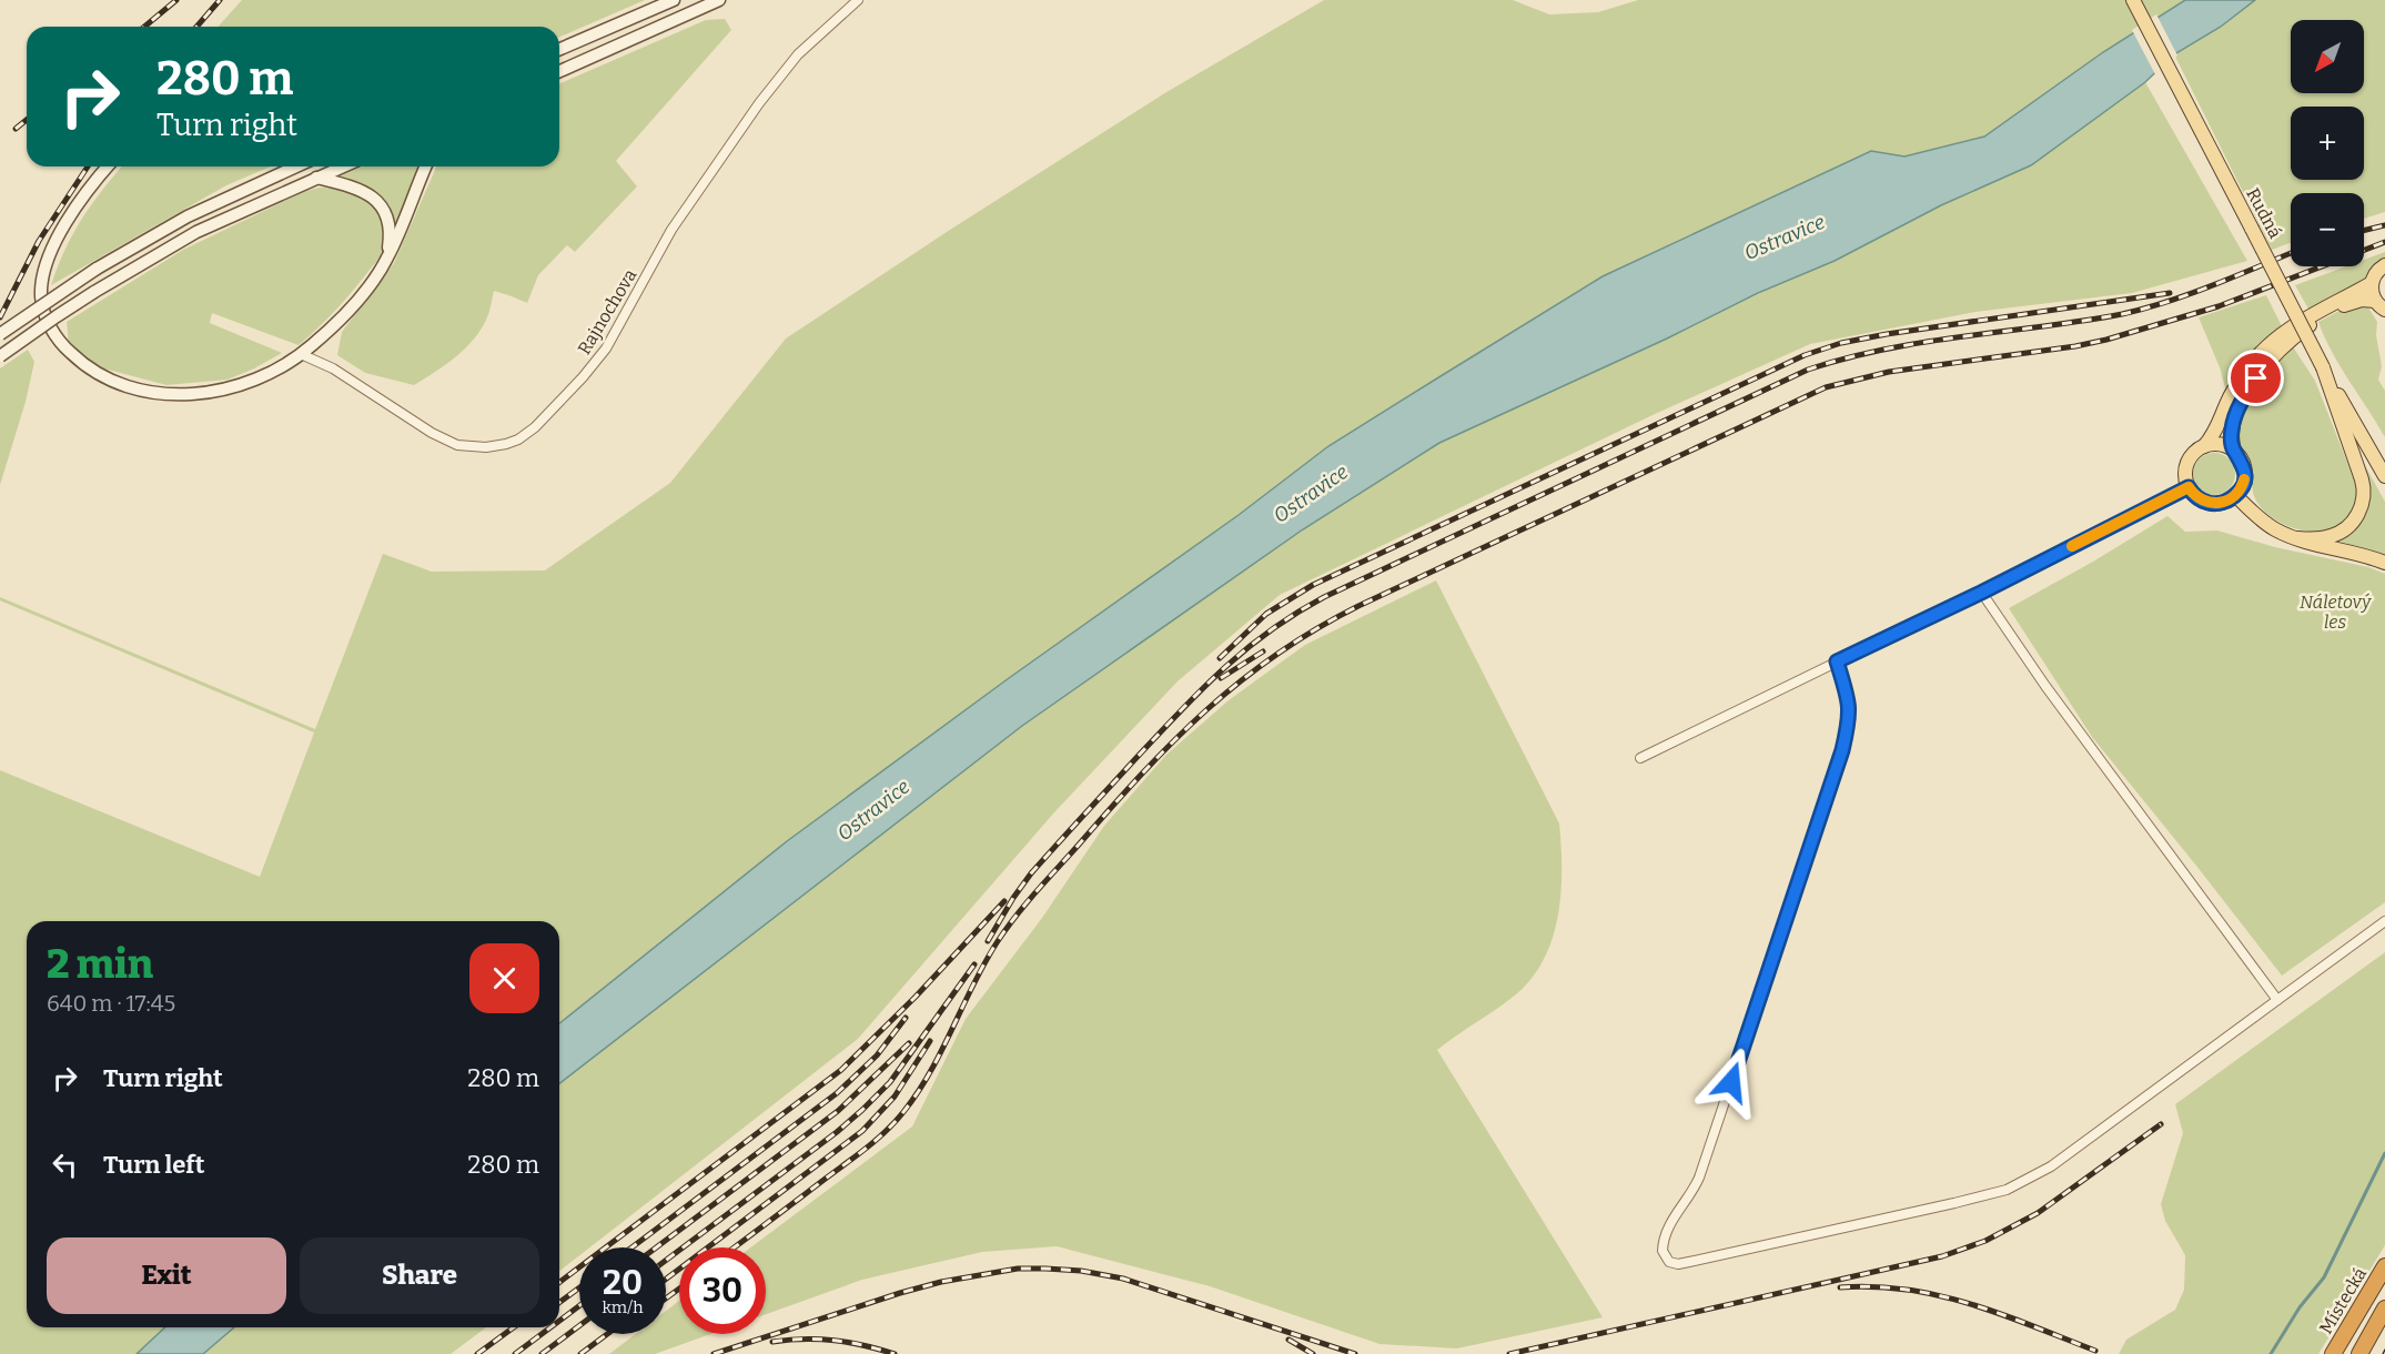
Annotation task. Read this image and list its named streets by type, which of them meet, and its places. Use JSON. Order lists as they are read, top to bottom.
{
  "streets": {
    "highway": ["Místecká"],
    "main road": ["Rudná"],
    "street": ["Rajnochova"]
  },
  "water": ["Ostravice"],
  "parks": ["Náletový les"],
  "north": "bottom left",
  "page": {
    "map_buttons": ["+", "−"],
    "turn": ["280 m", "Turn right"],
    "heading": ["2 min", "640 m · 17:45"],
    "list": [
      {
        "name": "Turn right",
        "value": "280 m"
      },
      {
        "name": "Turn left",
        "value": "280 m"
      }
    ],
    "buttons": ["Exit", "Share"],
    "speed": "20 km/h",
    "limit": "30"
  }
}
